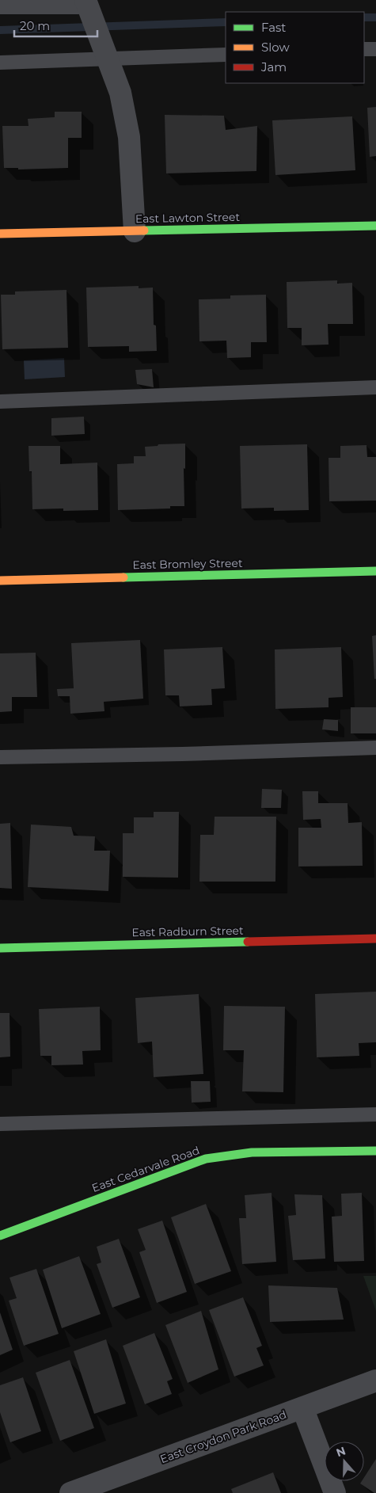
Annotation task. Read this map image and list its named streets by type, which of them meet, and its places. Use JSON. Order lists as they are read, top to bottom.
{
  "streets": {
    "street": [
      "East Lawton Street",
      "East Bromley Street",
      "East Radburn Street",
      "East Cedarvale Road",
      "East Croydon Park Road"
    ]
  },
  "legend": ["Fast", "Slow", "Jam"],
  "scale_bar": "20 m",
  "north": "top"
}
